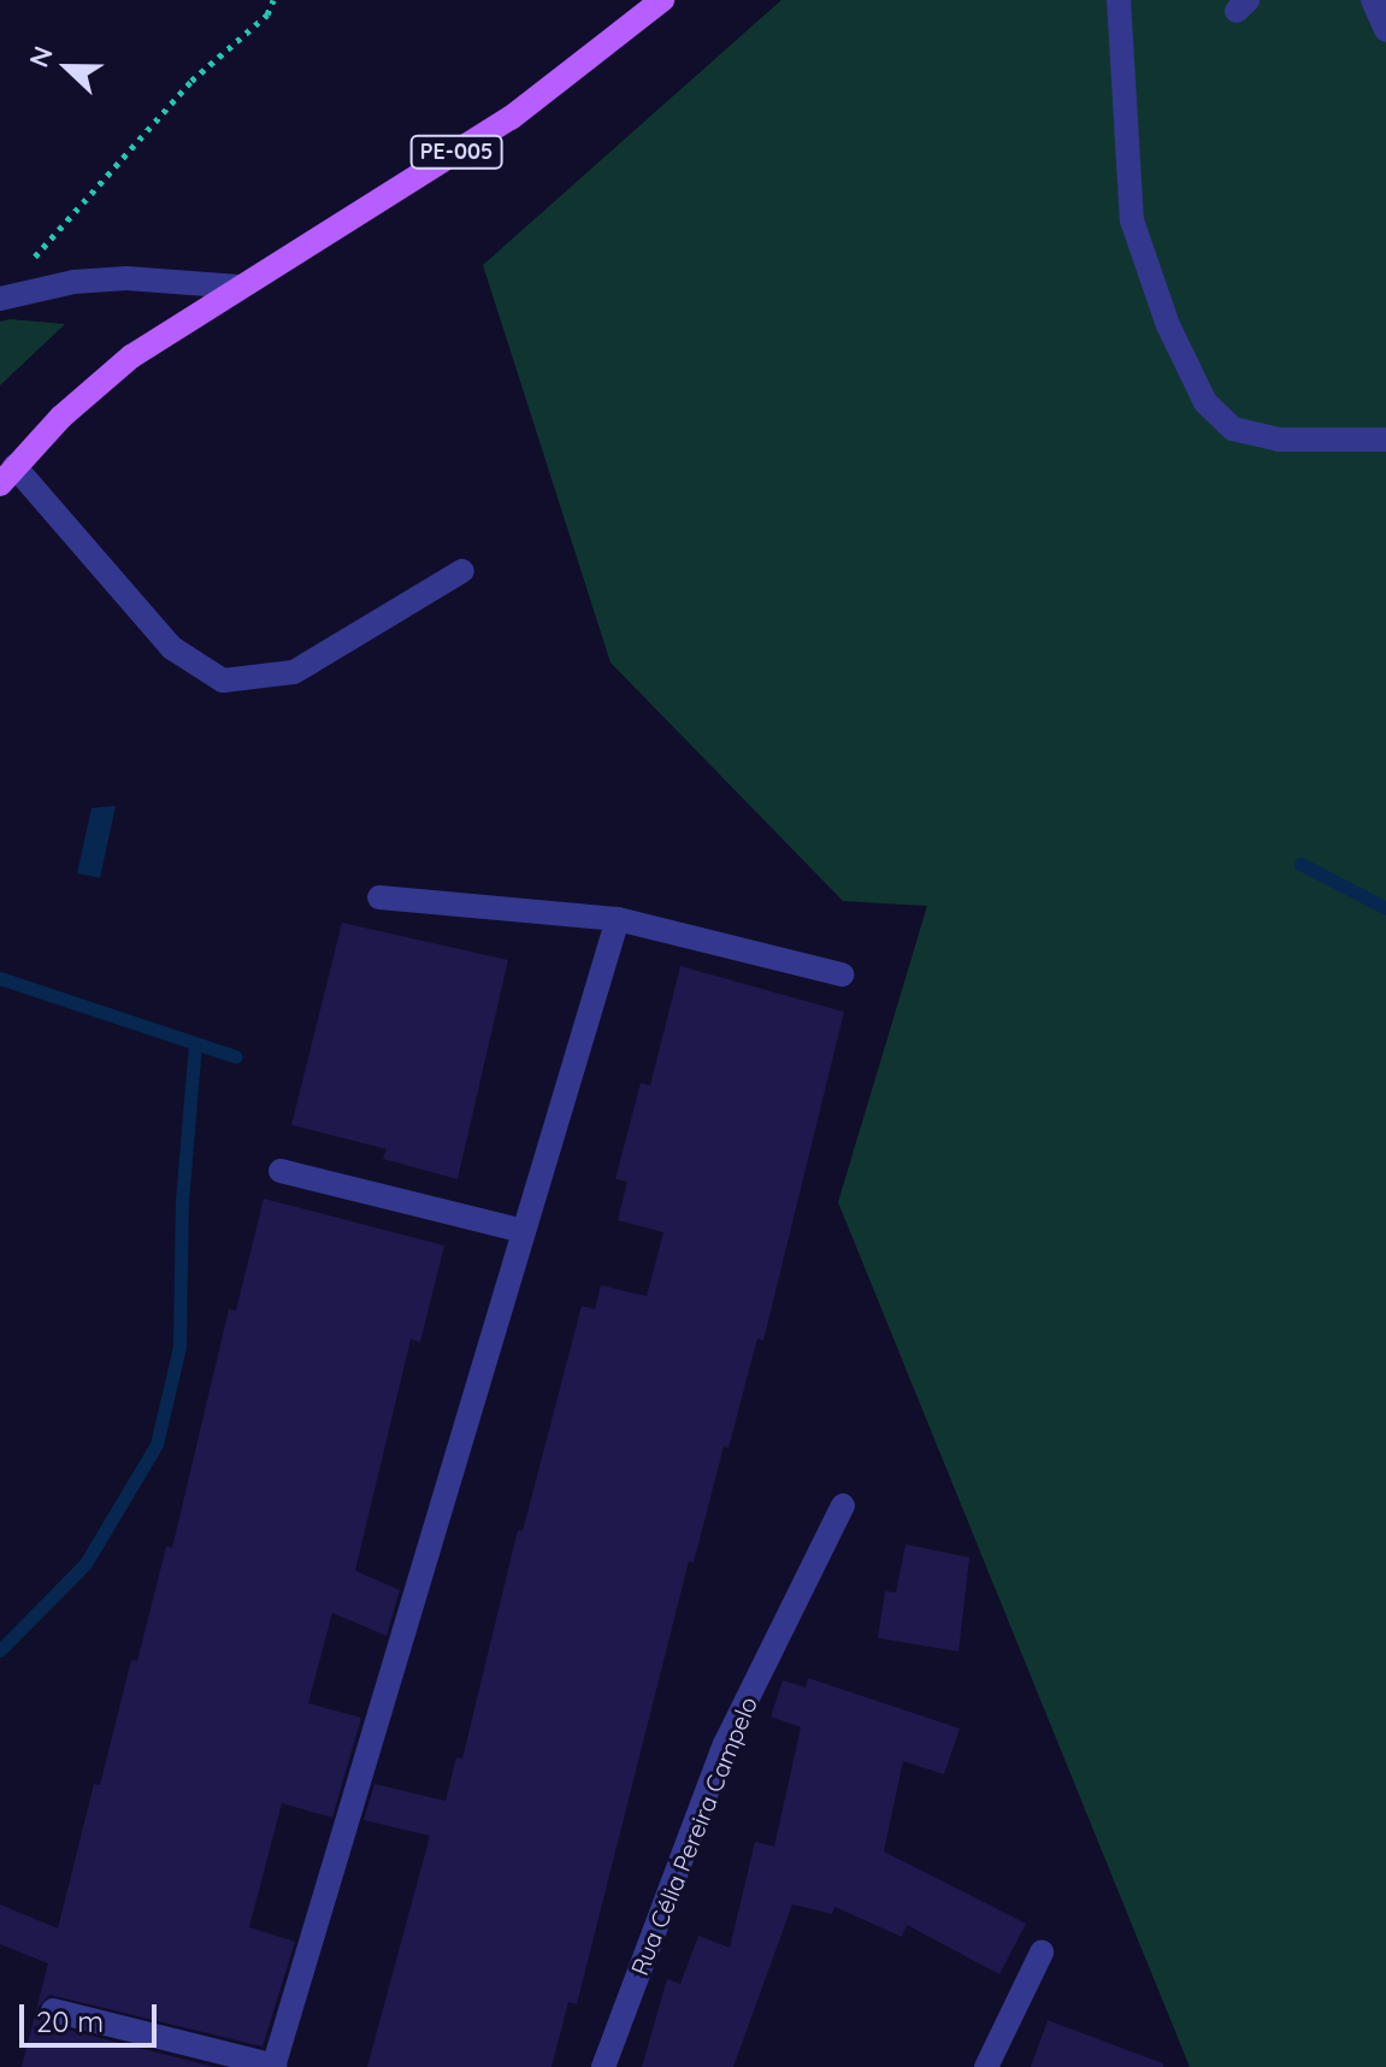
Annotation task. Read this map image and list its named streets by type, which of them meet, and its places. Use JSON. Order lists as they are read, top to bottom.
{
  "streets": {
    "main road": ["PE-005"],
    "street": ["Rua Célia Pereira Campelo"]
  },
  "scale_bar": "20 m",
  "north": "left"
}
